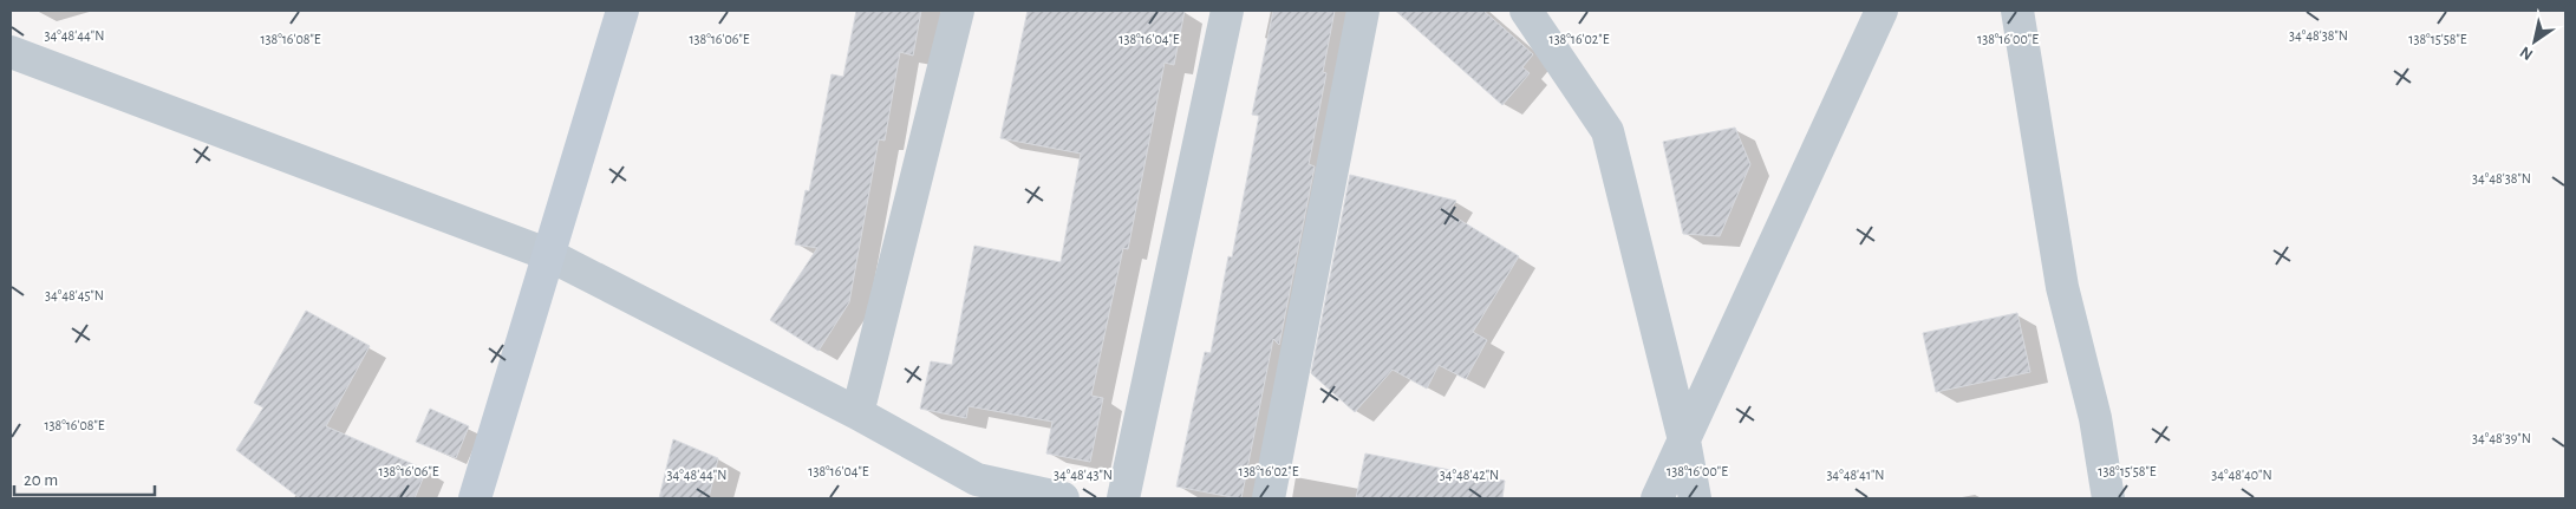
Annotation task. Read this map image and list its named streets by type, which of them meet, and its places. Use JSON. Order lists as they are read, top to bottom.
{
  "scale_bar": "20 m",
  "north": "bottom left",
  "coordinates": [
    "34°48'38\"N",
    "34°48'44\"N",
    "138°16'08\"E",
    "138°16'06\"E",
    "138°16'04\"E",
    "138°16'02\"E",
    "138°16'00\"E",
    "138°15'58\"E",
    "34°48'45\"N",
    "34°48'39\"N",
    "34°48'43\"N",
    "34°48'42\"N",
    "34°48'41\"N",
    "34°48'40\"N"
  ]
}
